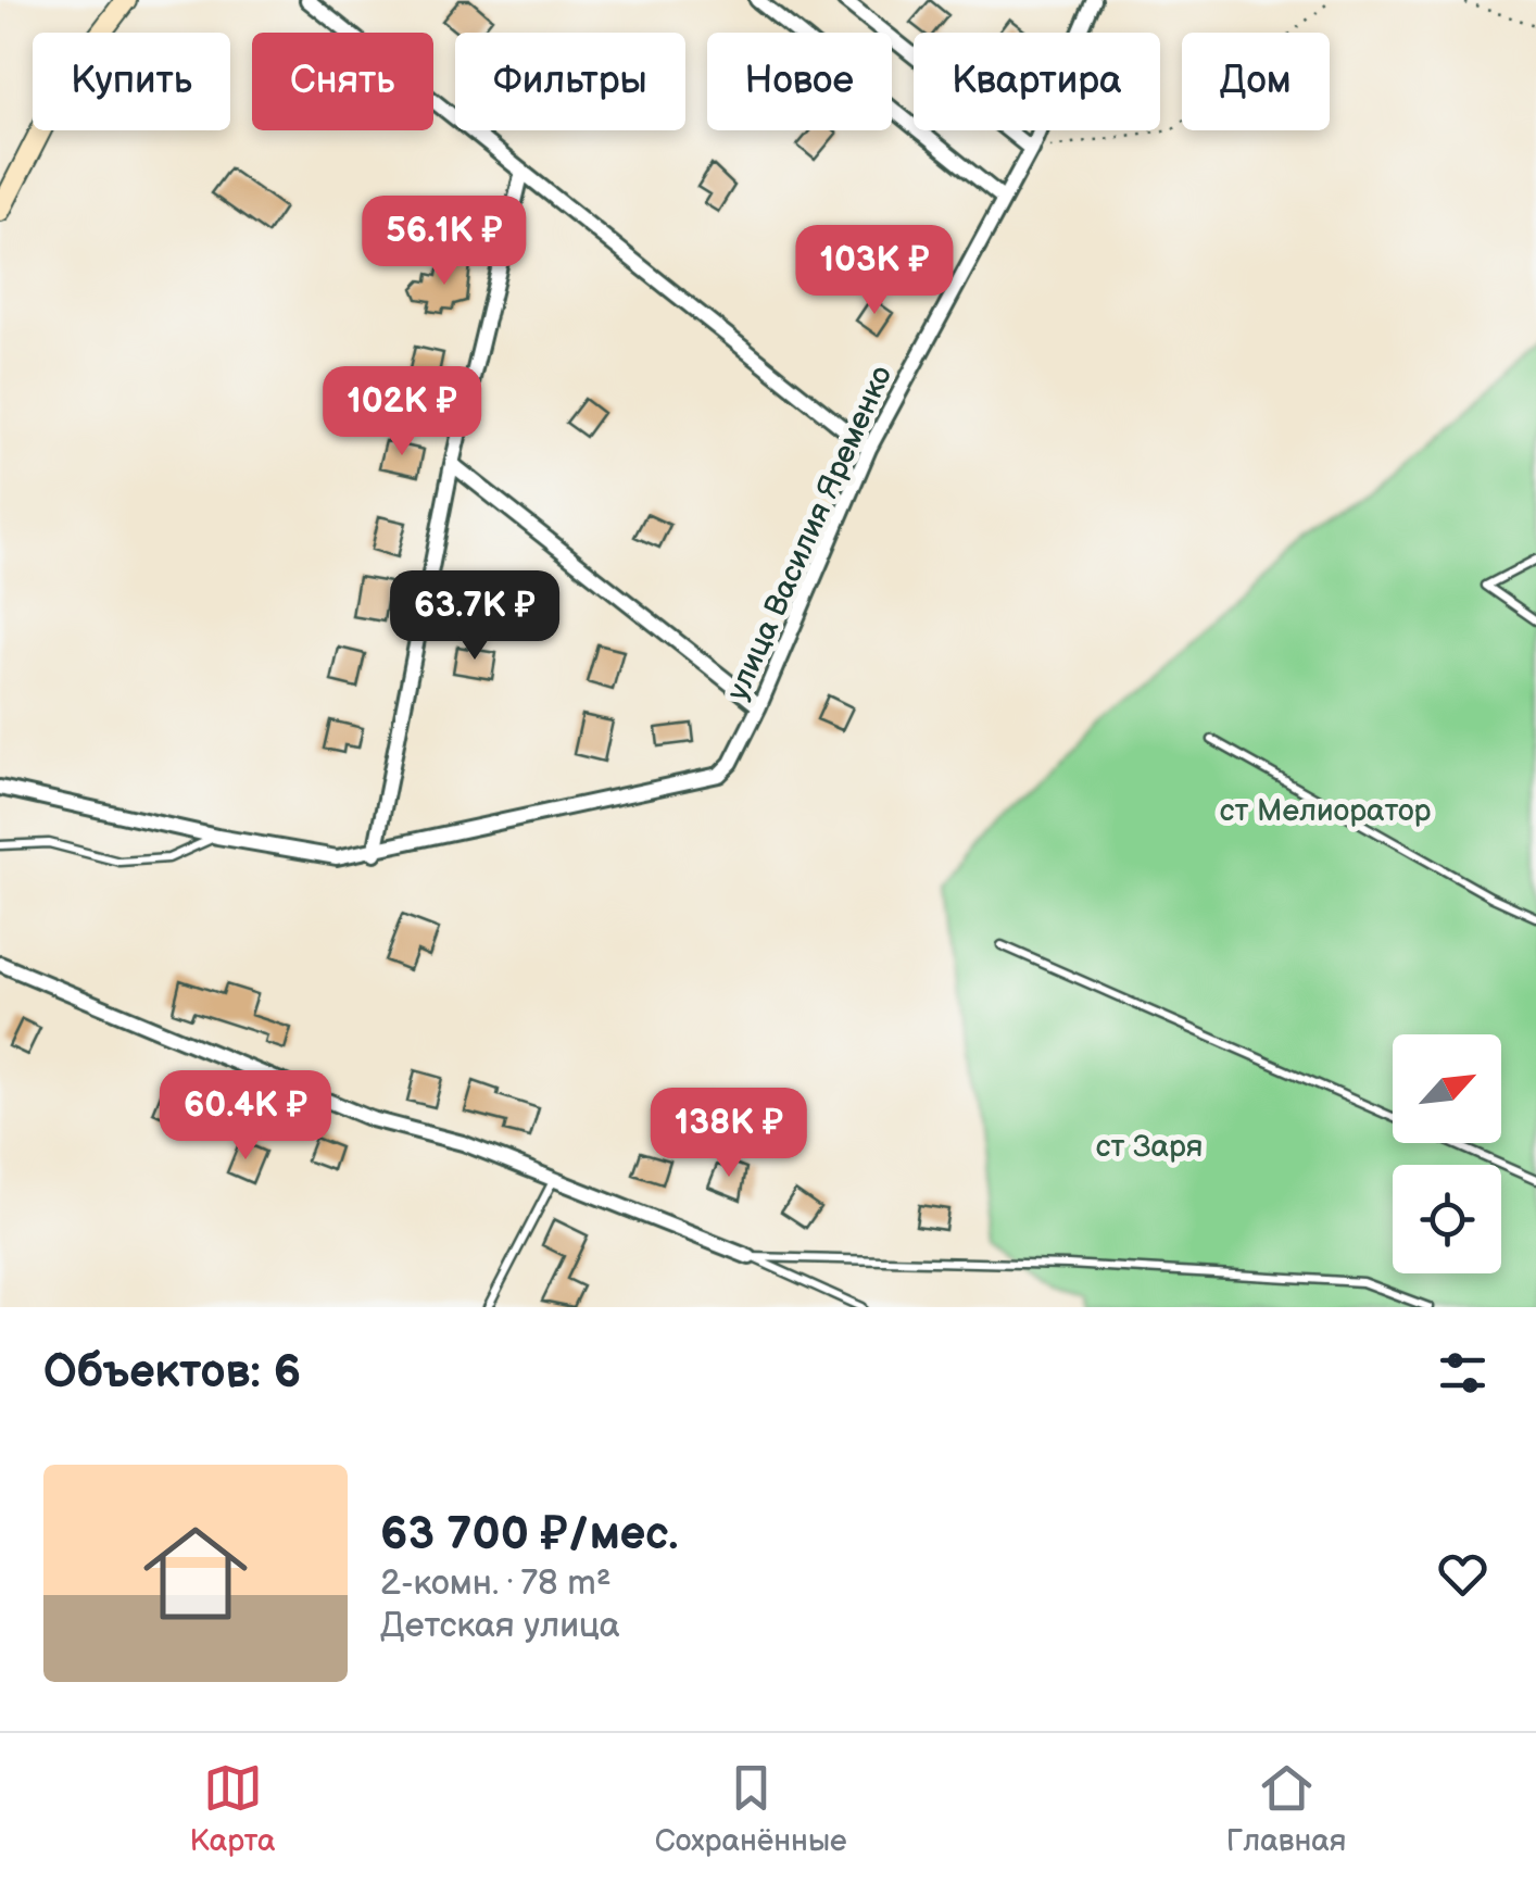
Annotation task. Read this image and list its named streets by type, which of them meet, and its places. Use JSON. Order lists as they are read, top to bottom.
{
  "streets": {
    "street": ["улица Василия Яременко"]
  },
  "parks": ["ст Мелиоратор", "ст Заря"],
  "north": "top right",
  "page": {
    "chip": [
      "Купить",
      "Снять",
      "Фильтры",
      "Новое",
      "Квартира",
      "Дом"
    ],
    "price": [
      "56.1K ₽",
      "103K ₽",
      "102K ₽",
      "63.7K ₽",
      "60.4K ₽",
      "138K ₽"
    ],
    "heading": "Объектов: 6",
    "list": [
      {
        "name": "63 700 ₽/мес.",
        "note": "2-комн. · 78 m² · Детская улица"
      }
    ],
    "tabs": ["Карта", "Сохранённые", "Главная"]
  }
}
